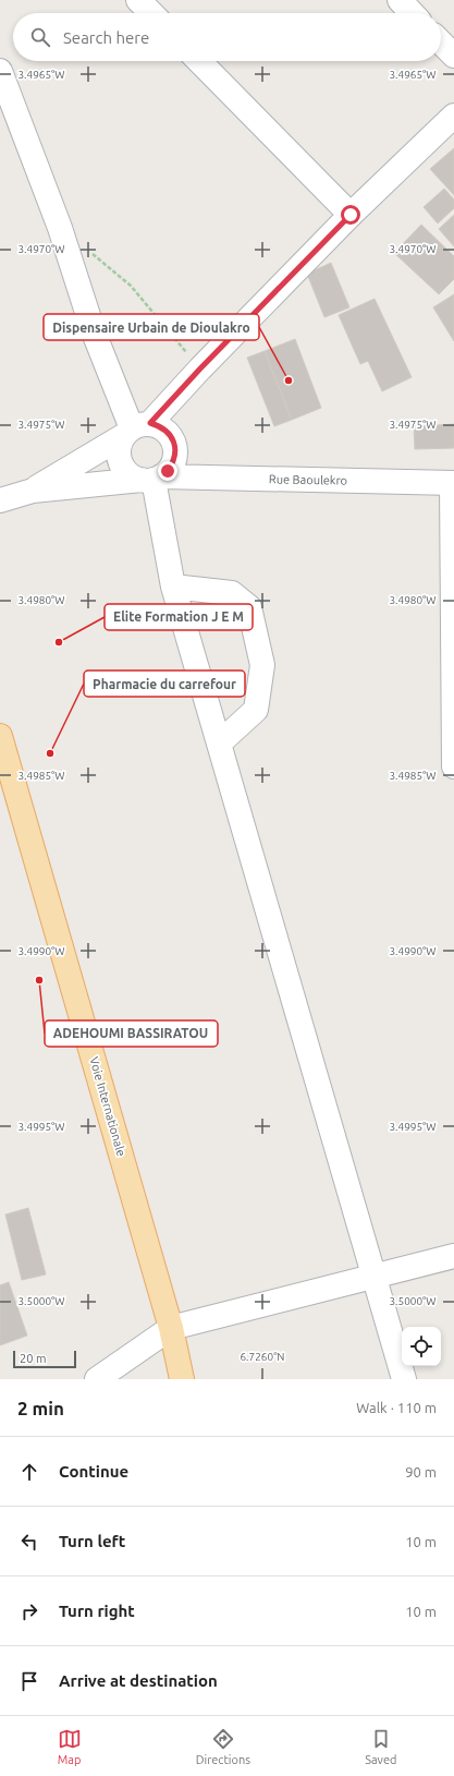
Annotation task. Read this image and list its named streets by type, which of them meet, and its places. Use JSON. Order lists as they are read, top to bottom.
{
  "streets": {
    "main road": ["Voie Internationale"],
    "street": ["Rue Baoulekro"]
  },
  "places": [
    "Dispensaire Urbain de Dioulakro",
    "Elite Formation J E M",
    "Pharmacie du carrefour",
    "ADEHOUMI BASSIRATOU"
  ],
  "scale_bar": "20 m",
  "page": {
    "search": "Search here",
    "scale": "20 m",
    "heading": ["2 min", "Walk · 110 m"],
    "list": [
      ["Continue", "90 m"],
      ["Turn left", "10 m"],
      ["Turn right", "10 m"],
      "Arrive at destination"
    ],
    "nav": ["Map", "Directions", "Saved"]
  },
  "coordinates": [
    "3.4965°W",
    "3.4970°W",
    "3.4975°W",
    "3.4980°W",
    "3.4985°W",
    "3.4990°W",
    "3.4995°W",
    "3.5000°W",
    "6.7260°N"
  ]
}
